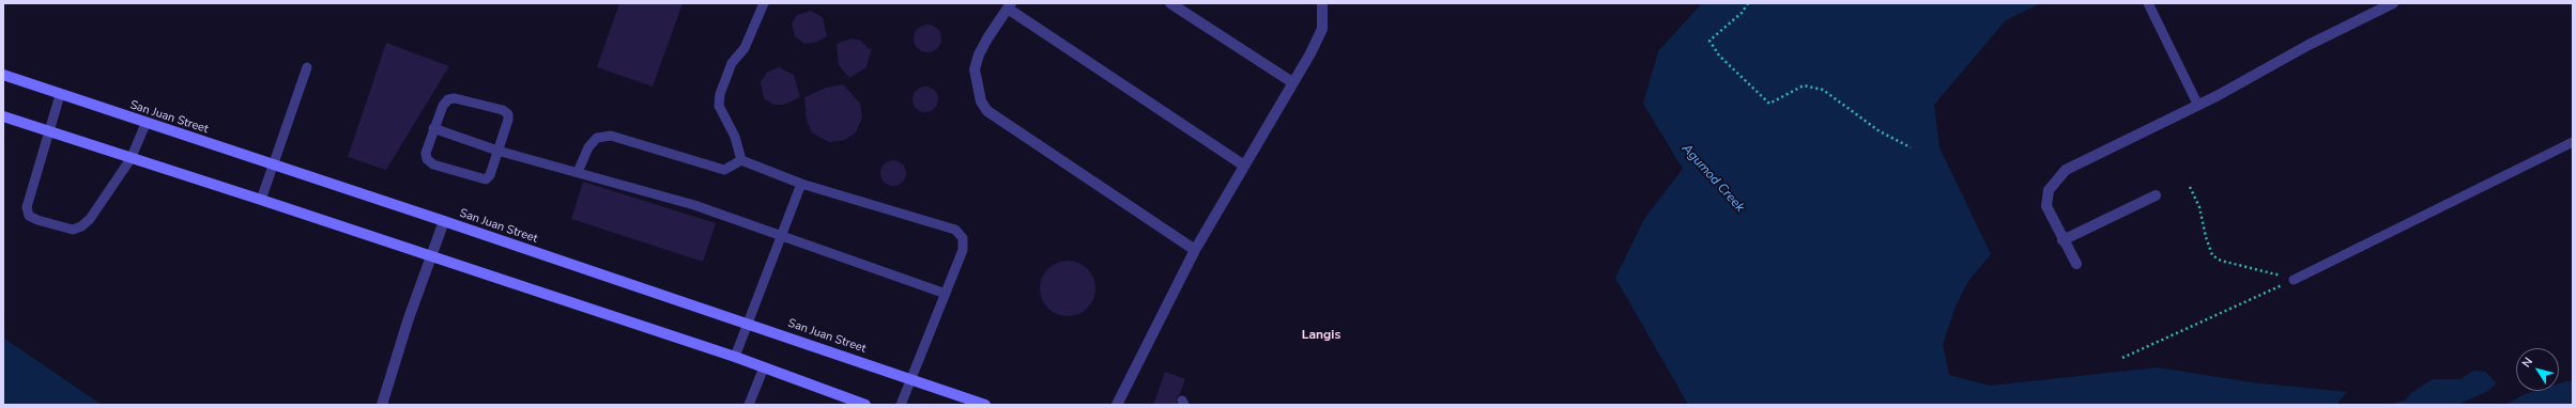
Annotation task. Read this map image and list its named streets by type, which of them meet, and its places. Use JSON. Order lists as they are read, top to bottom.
{
  "streets": {
    "main road": ["San Juan Street"]
  },
  "districts": ["Langis"],
  "water": ["Agumod Creek"],
  "north": "top left"
}
